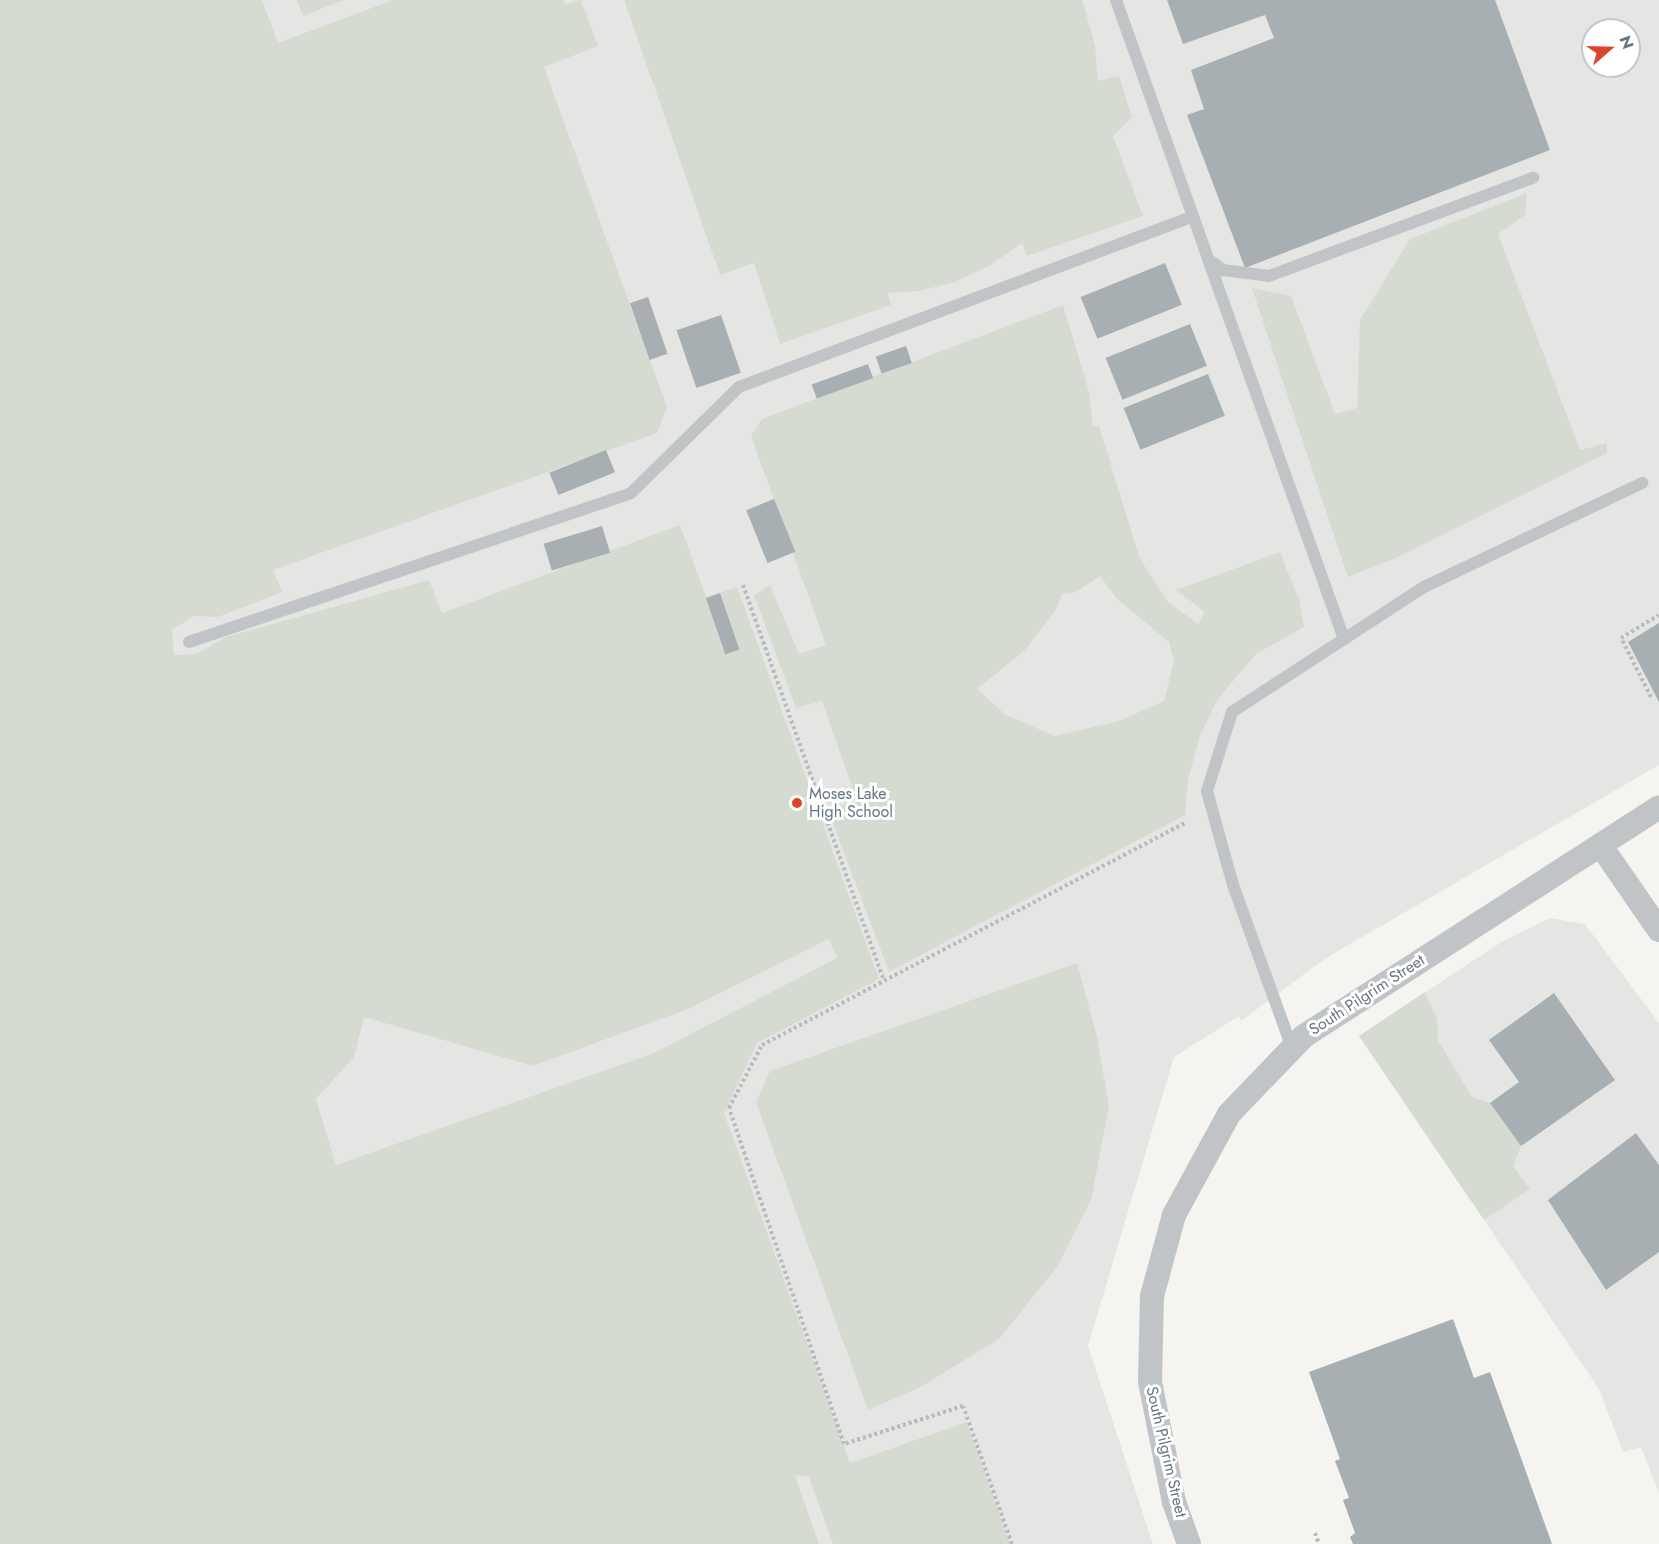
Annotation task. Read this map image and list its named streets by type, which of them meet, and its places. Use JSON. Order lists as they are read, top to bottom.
{
  "streets": {
    "street": ["South Pilgrim Street"]
  },
  "places": ["Moses Lake High School"],
  "north": "right"
}
